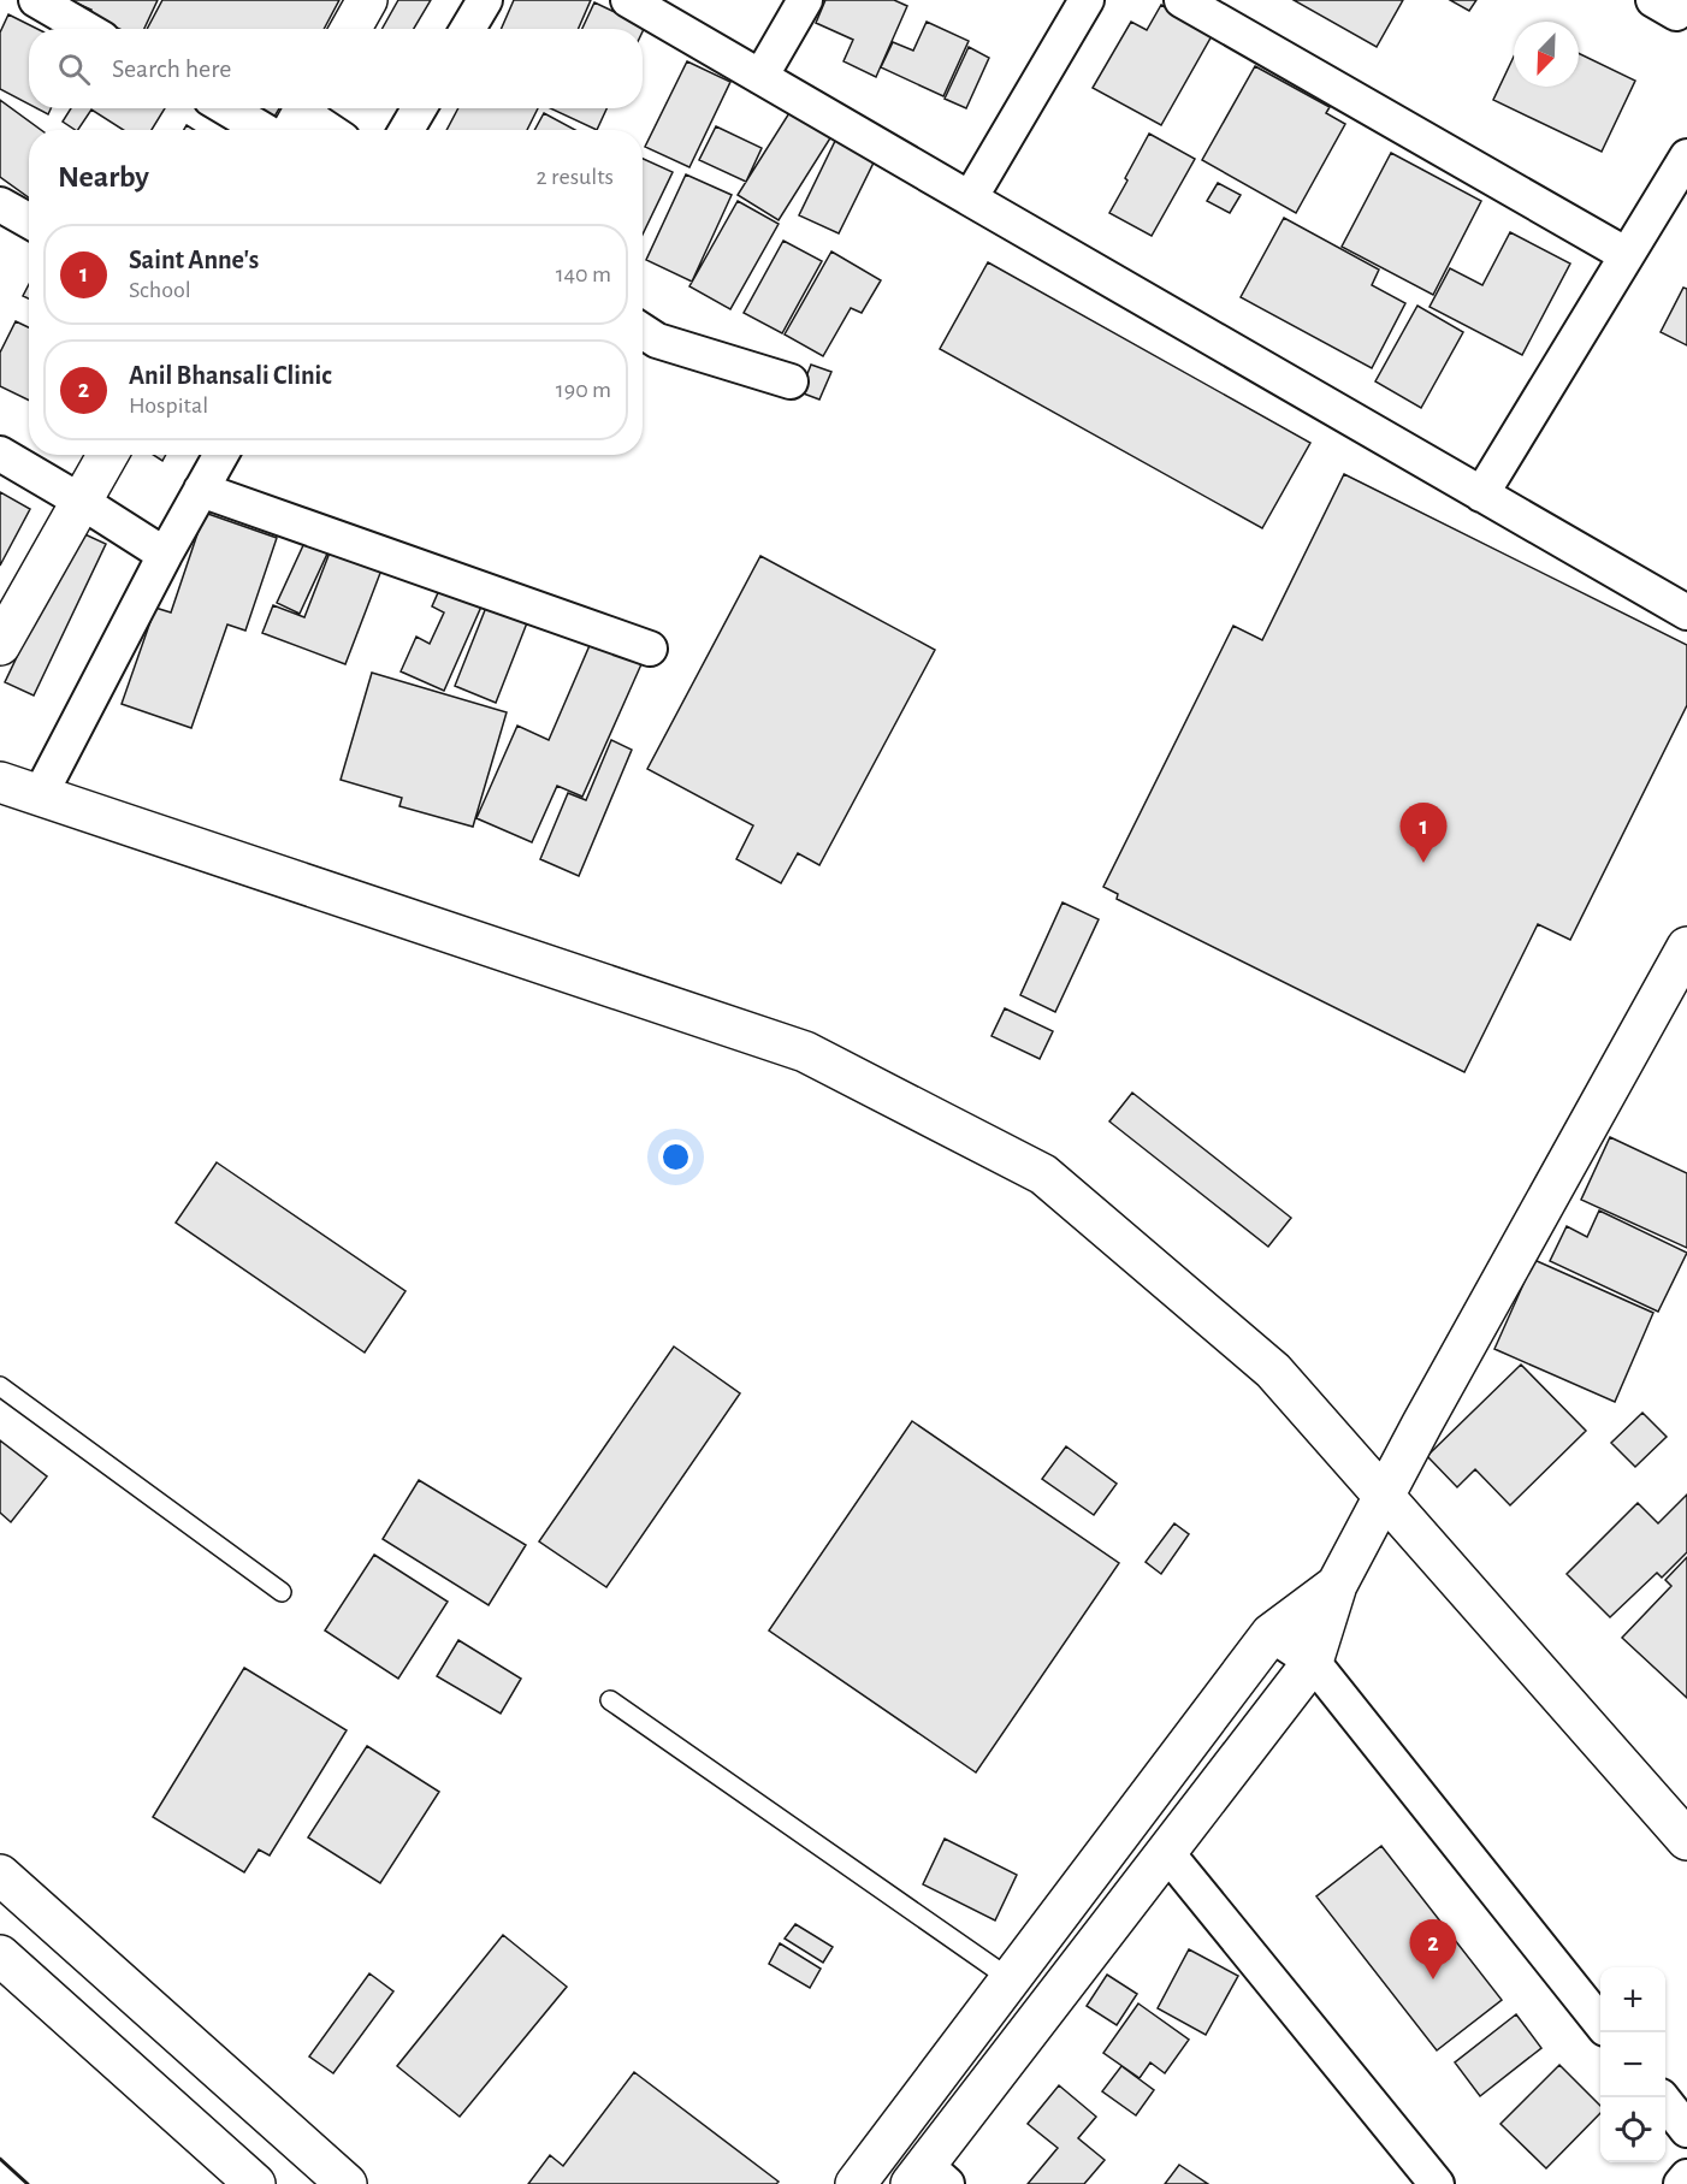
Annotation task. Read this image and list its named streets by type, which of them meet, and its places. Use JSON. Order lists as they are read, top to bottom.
{
  "north": "bottom left",
  "page": {
    "search": "Search here",
    "heading": ["Nearby", "2 results"],
    "list": [
      {
        "mark": "1",
        "name": "Saint Anne's",
        "note": "School",
        "value": "140 m"
      },
      {
        "mark": "2",
        "name": "Anil Bhansali Clinic",
        "note": "Hospital",
        "value": "190 m"
      }
    ],
    "pins": ["1", "2"],
    "map_buttons": ["+", "−"]
  }
}
